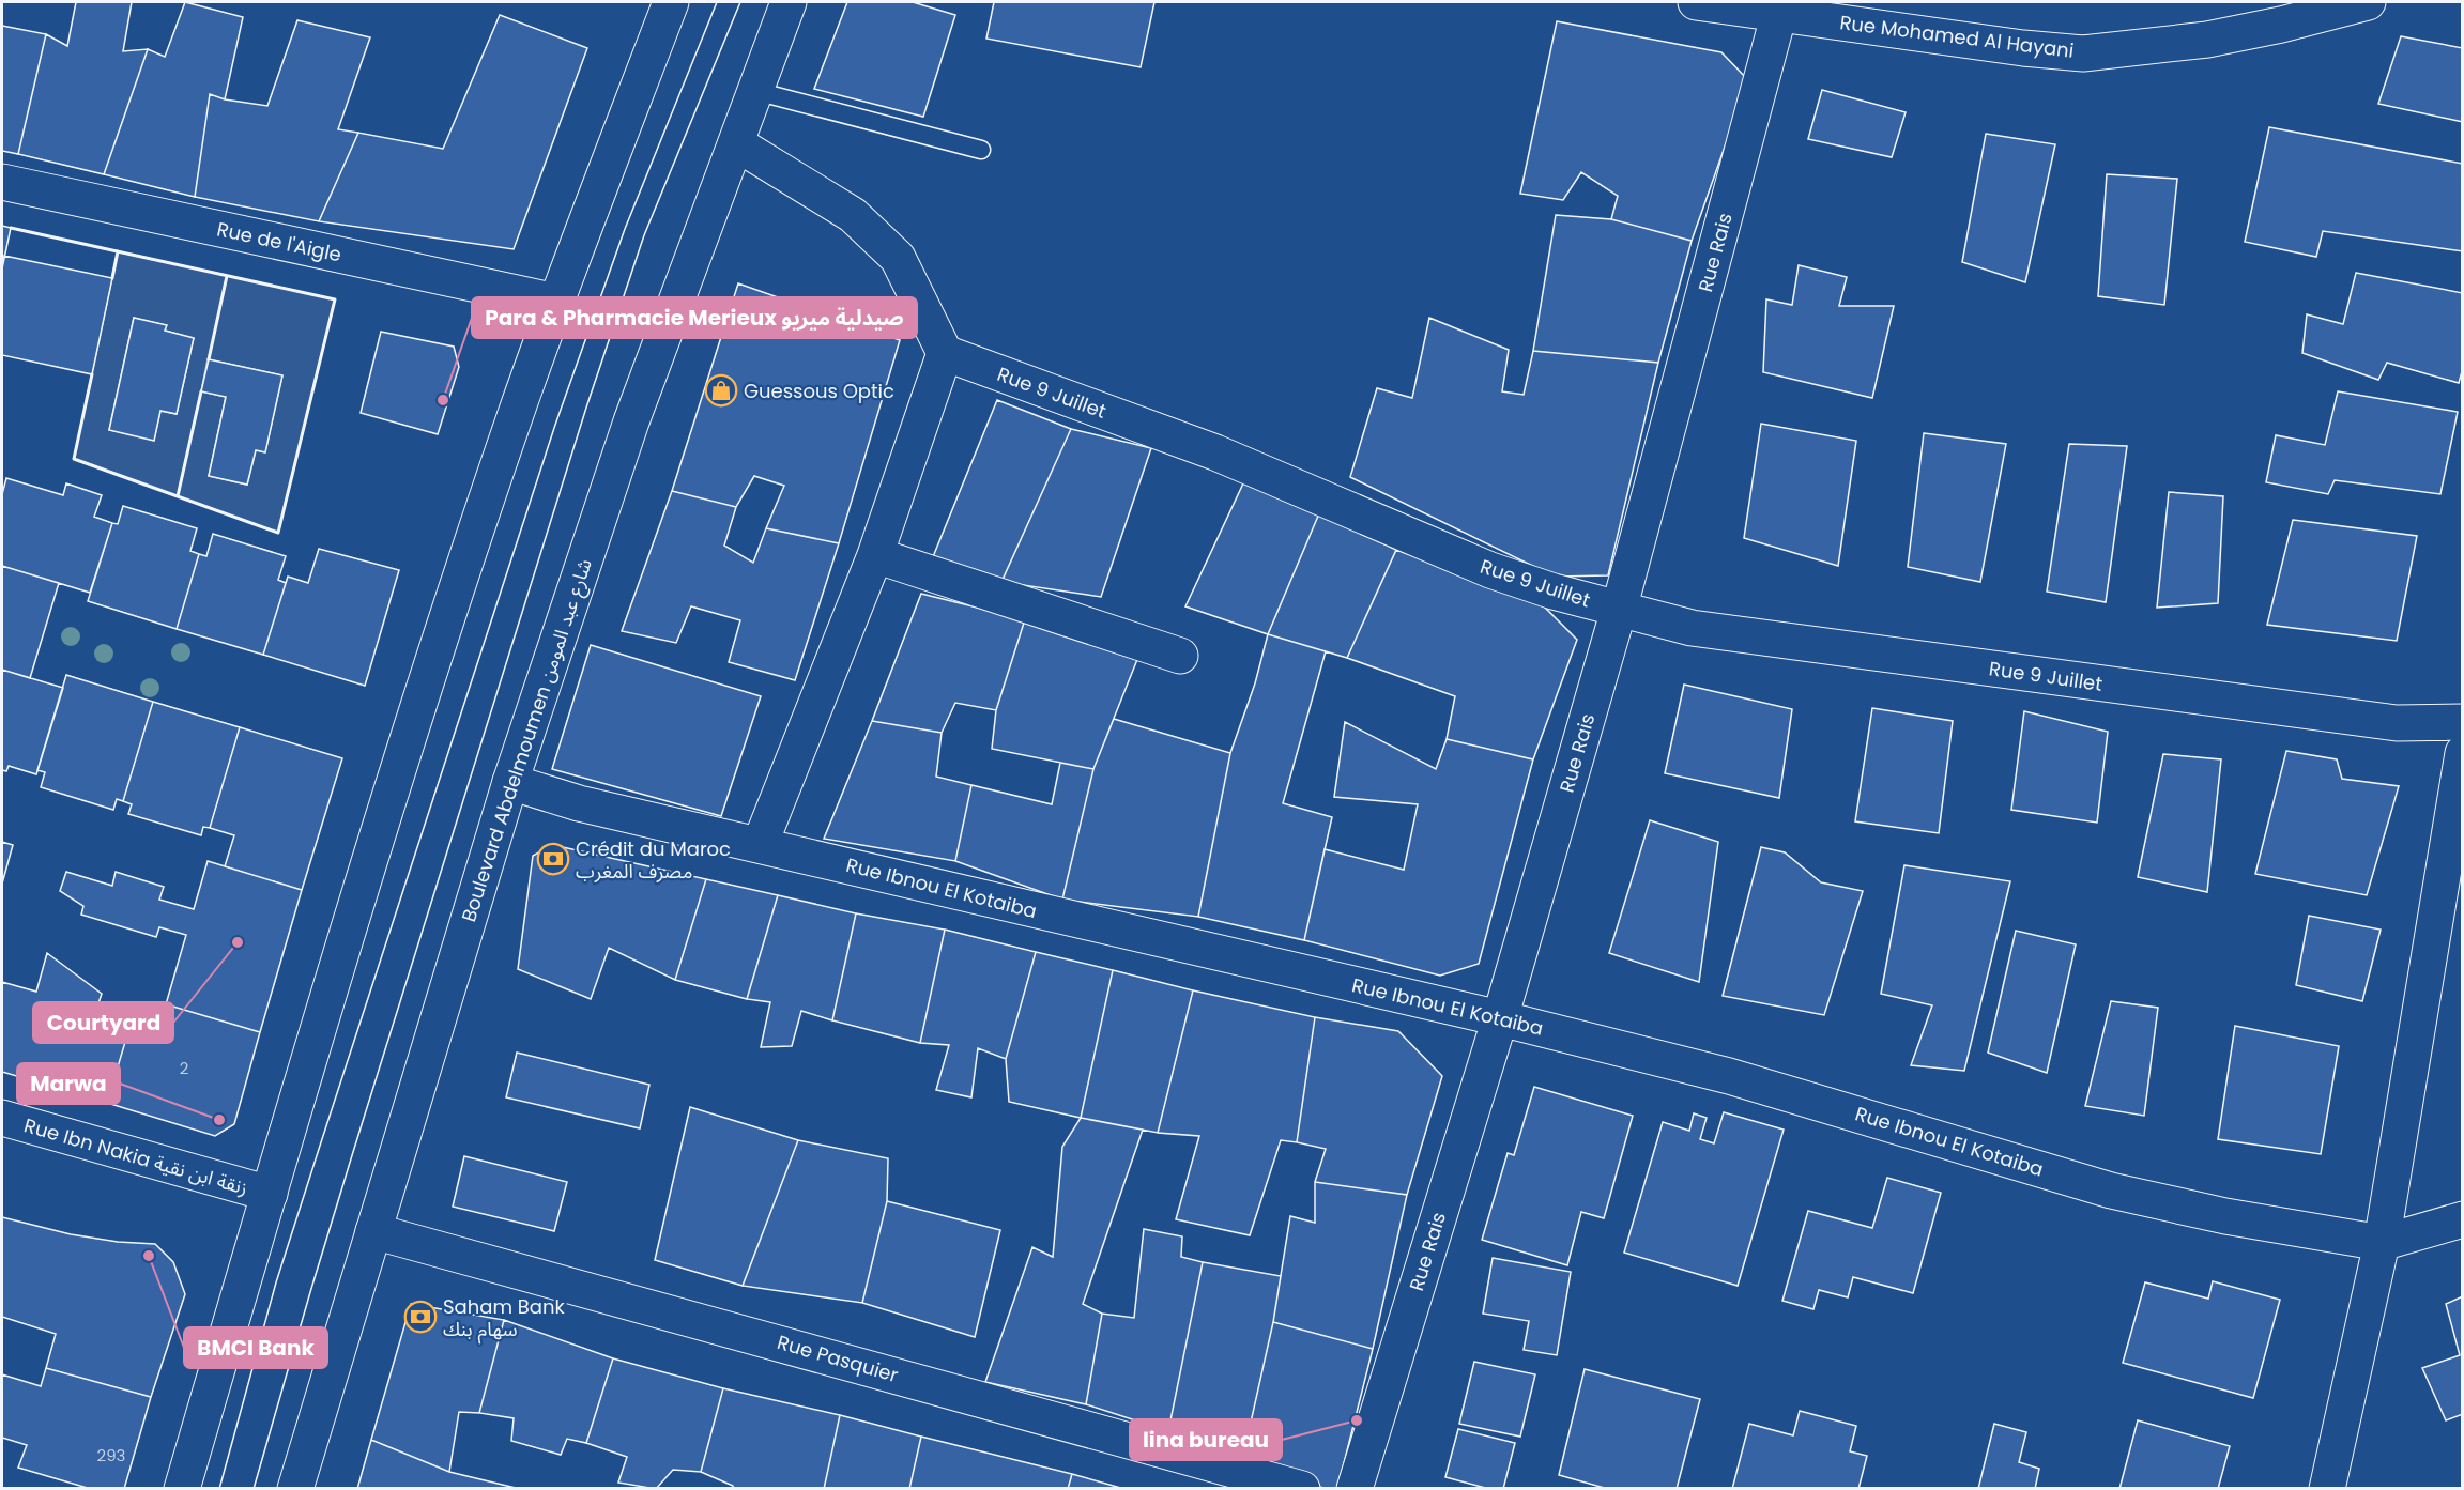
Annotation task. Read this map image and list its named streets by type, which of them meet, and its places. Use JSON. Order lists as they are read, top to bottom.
{
  "streets": {
    "street": [
      "Rue Mohamed Al Hayani",
      "Rue de l'Aigle",
      "Rue Rais",
      "Rue 9 Juillet",
      "Boulevard Abdelmoumen شارع عبد المومن",
      "Rue Ibnou El Kotaiba",
      "Rue Ibn Nakia زنقة ابن نقية",
      "Rue Pasquier"
    ]
  },
  "crossings": [
    ["Rue Mohamed Al Hayani", "Rue Rais"],
    ["Rue Rais", "Rue 9 Juillet"],
    ["Rue Rais", "Rue Ibnou El Kotaiba"],
    ["Boulevard Abdelmoumen شارع عبد المومن", "Rue Ibnou El Kotaiba"],
    ["Boulevard Abdelmoumen شارع عبد المومن", "Rue Pasquier"]
  ],
  "places": {
    "shop": ["Guessous Optic"],
    "other": [
      "Para & Pharmacie Merieux صيدلية ميريو",
      "Courtyard",
      "Marwa",
      "BMCI Bank",
      "lina bureau"
    ],
    "bank": ["Crédit du Maroc مصرف المغرب", "Saham Bank سهام بنك"]
  },
  "house_numbers": ["2", "293"]
}
